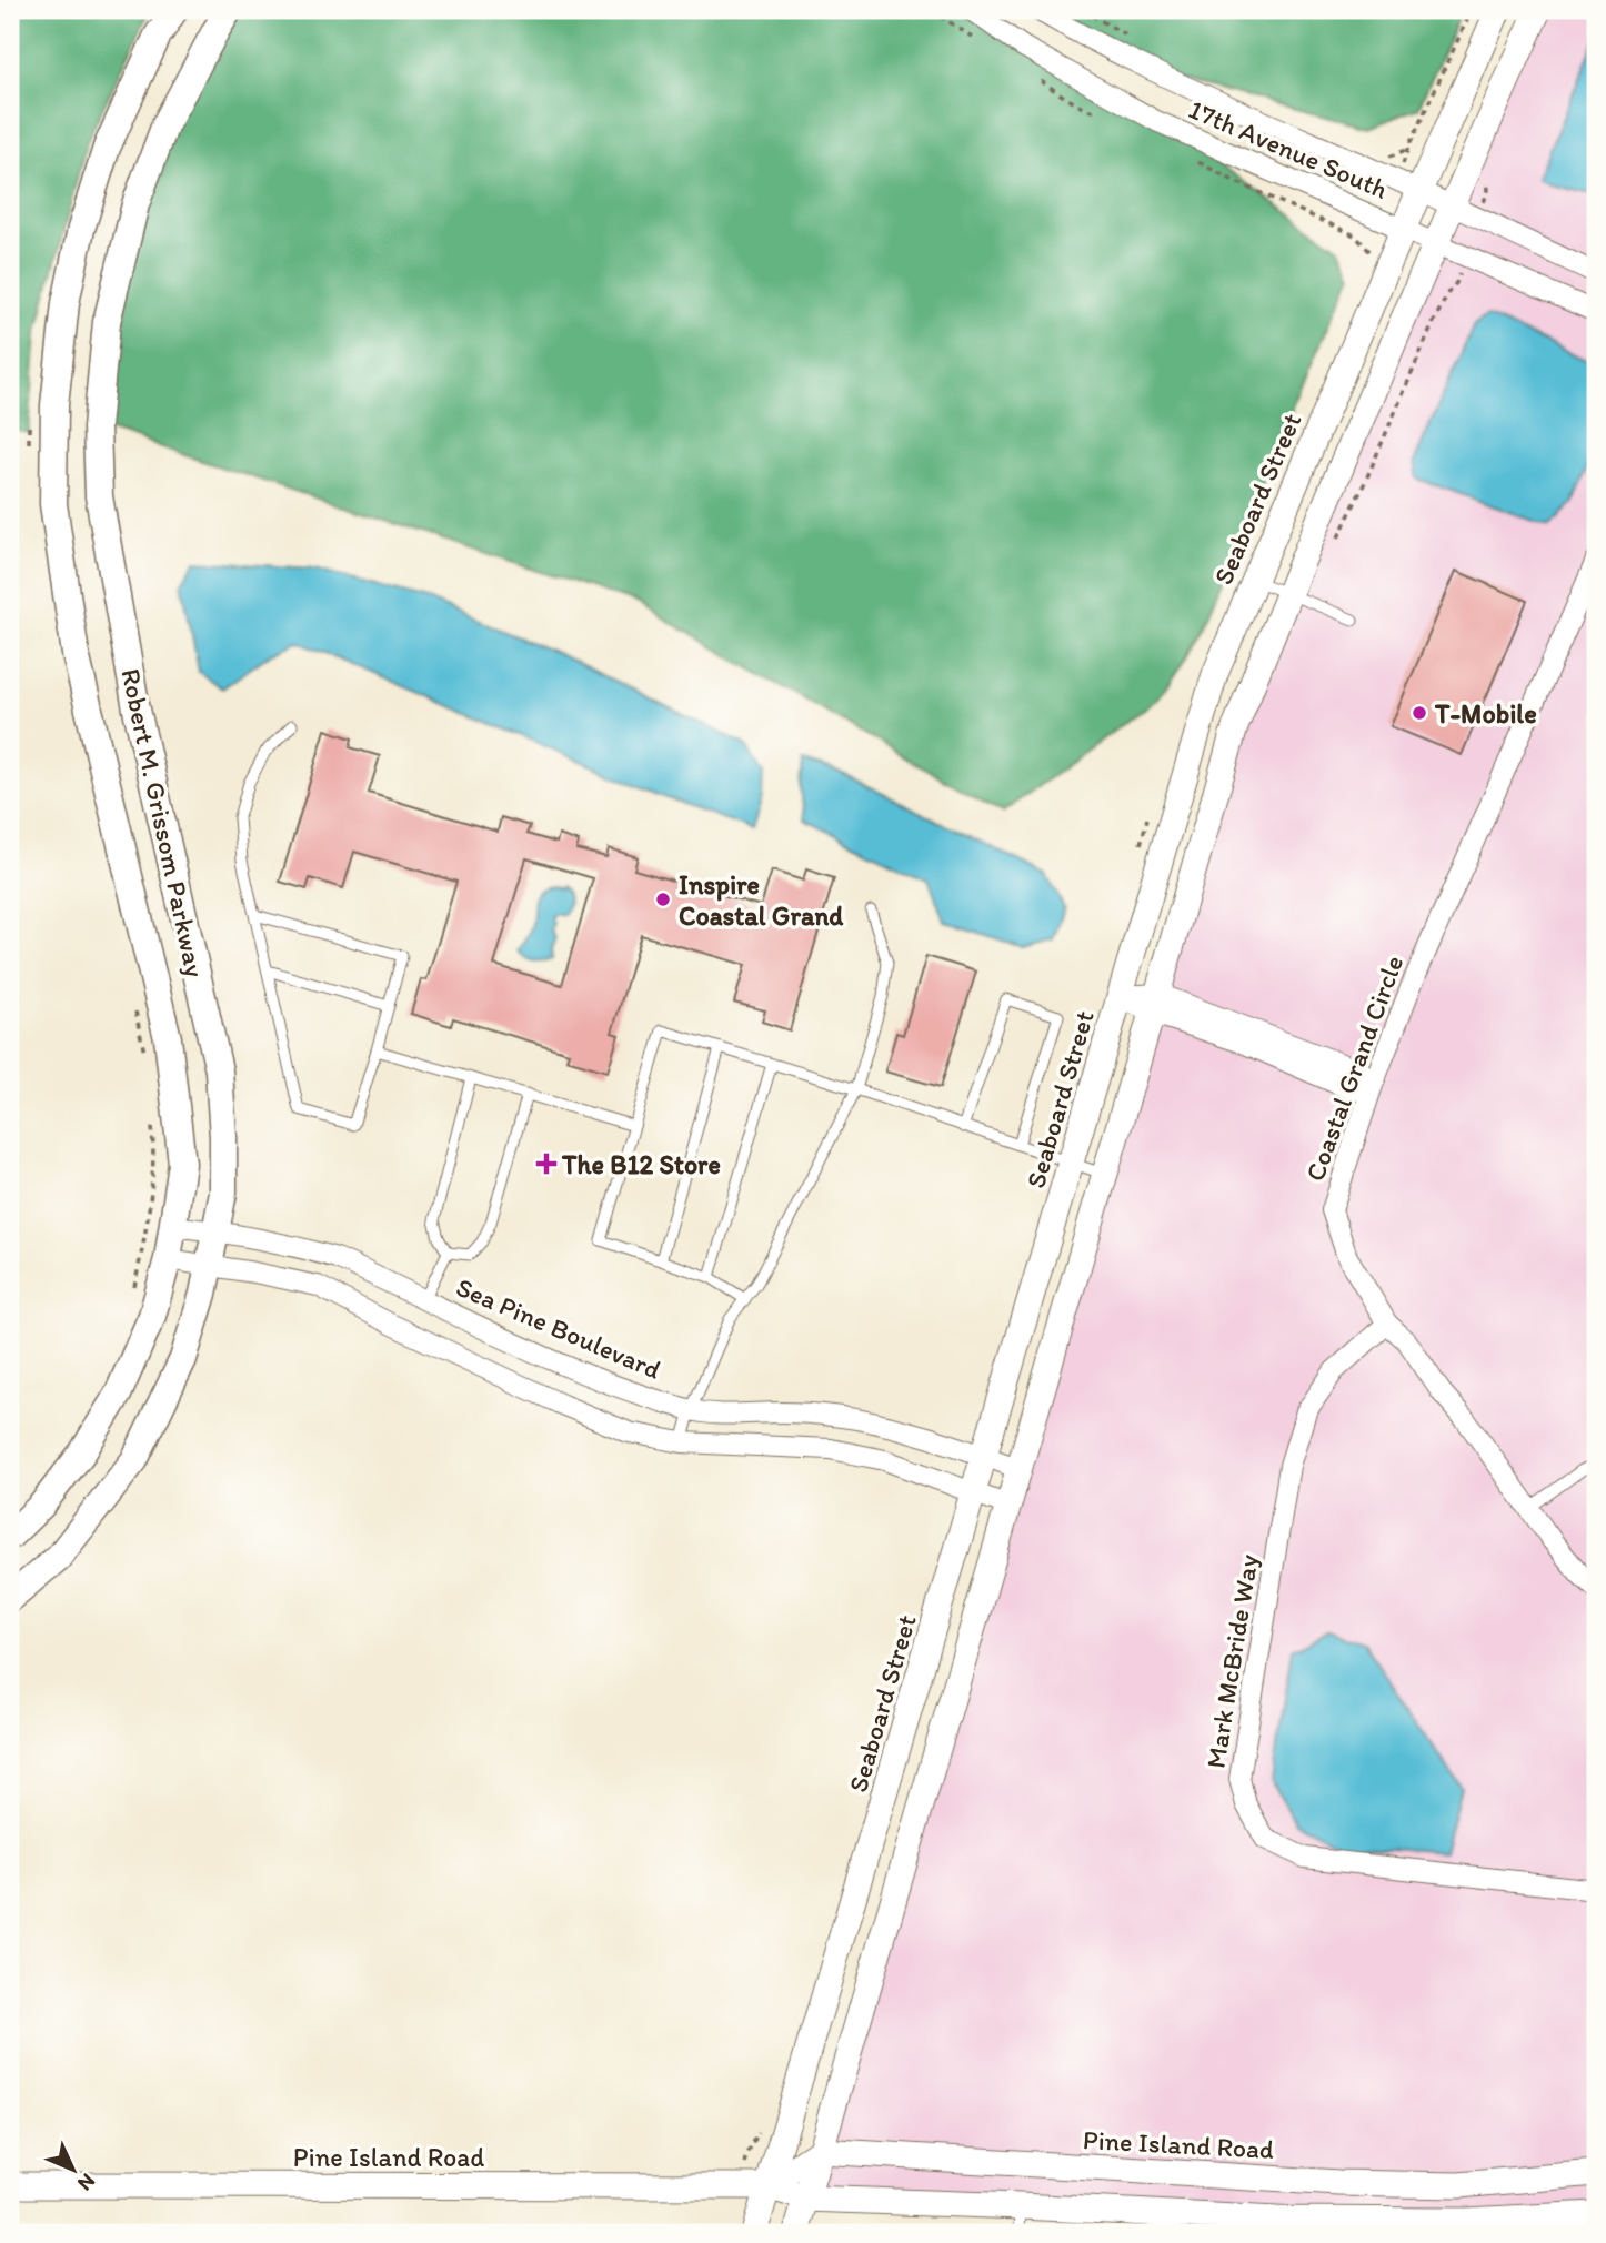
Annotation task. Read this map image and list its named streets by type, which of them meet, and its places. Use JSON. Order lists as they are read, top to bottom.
{
  "streets": {
    "main road": ["Robert M. Grissom Parkway"],
    "street": [
      "17th Avenue South",
      "Seaboard Street",
      "Coastal Grand Circle",
      "Sea Pine Boulevard",
      "Mark McBride Way",
      "Pine Island Road"
    ]
  },
  "crossings": [
    ["17th Avenue South", "Seaboard Street"],
    ["Seaboard Street", "Sea Pine Boulevard"],
    ["Seaboard Street", "Pine Island Road"],
    ["Robert M. Grissom Parkway", "Sea Pine Boulevard"],
    ["Coastal Grand Circle", "Mark McBride Way"]
  ],
  "places": {
    "other": ["T-Mobile", "Inspire Coastal Grand"],
    "health": ["The B12 Store"]
  },
  "north": "bottom right"
}
